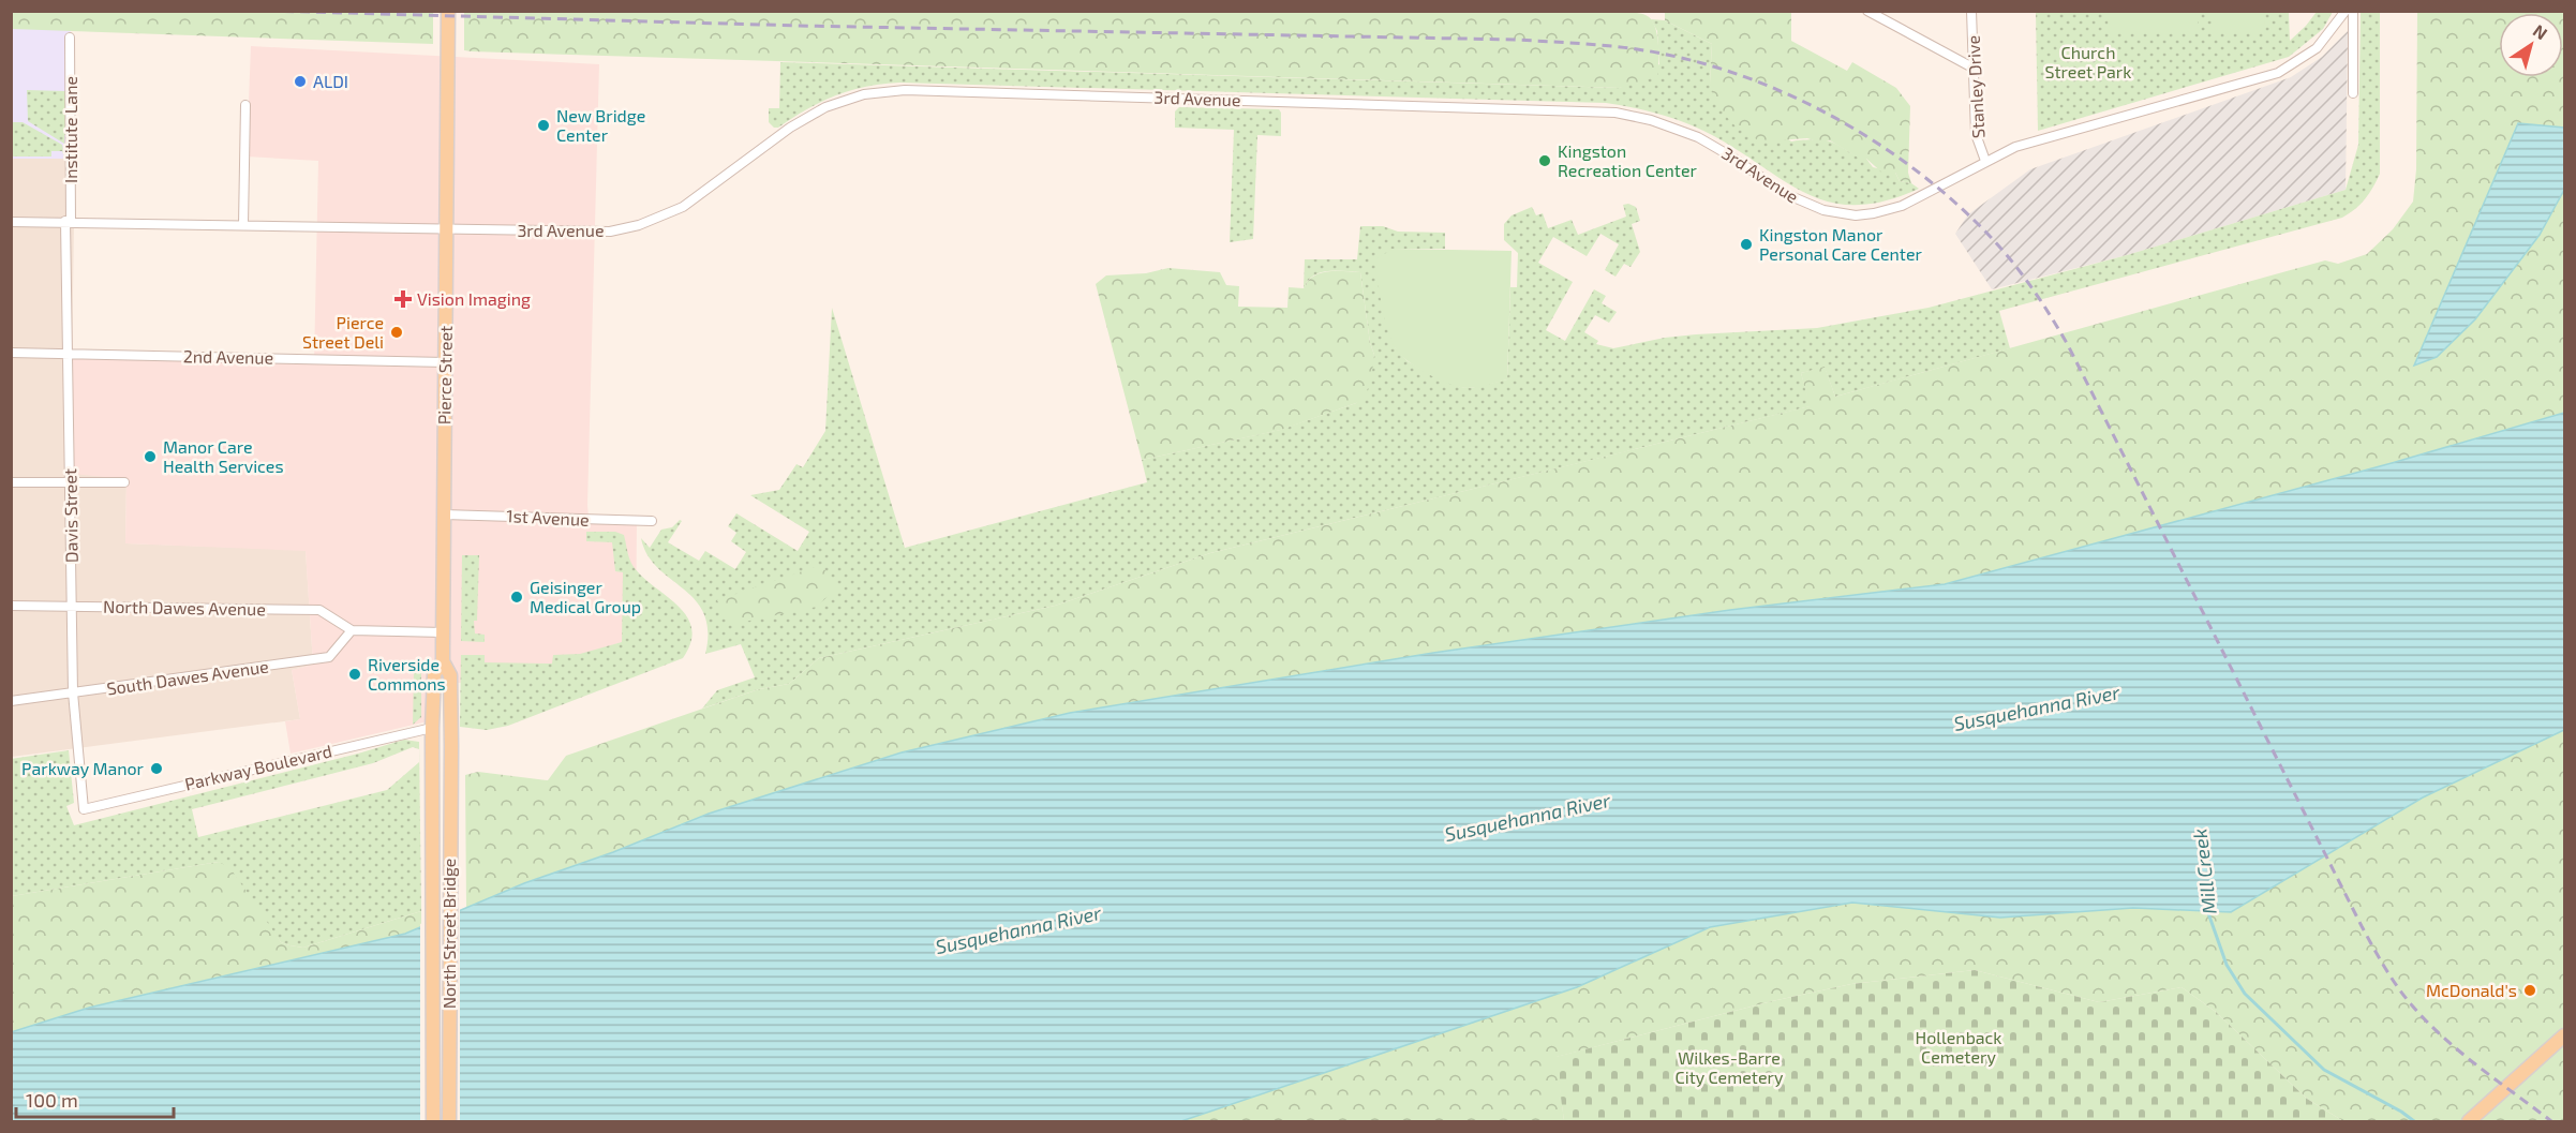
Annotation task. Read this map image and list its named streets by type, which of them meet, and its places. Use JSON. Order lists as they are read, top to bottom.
{
  "streets": {
    "main road": ["Pierce Street", "North Street Bridge"],
    "street": [
      "Stanley Drive",
      "3rd Avenue",
      "Institute Lane",
      "2nd Avenue",
      "Davis Street",
      "1st Avenue",
      "North Dawes Avenue",
      "South Dawes Avenue",
      "Parkway Boulevard"
    ]
  },
  "crossings": [
    ["Stanley Drive", "3rd Avenue"],
    ["3rd Avenue", "Institute Lane"],
    ["3rd Avenue", "Pierce Street"],
    ["3rd Avenue", "Davis Street"],
    ["Institute Lane", "Davis Street"],
    ["2nd Avenue", "Pierce Street"],
    ["2nd Avenue", "Davis Street"],
    ["Pierce Street", "1st Avenue"],
    ["Pierce Street", "Parkway Boulevard"],
    ["Pierce Street", "North Street Bridge"],
    ["Davis Street", "North Dawes Avenue"],
    ["Davis Street", "South Dawes Avenue"],
    ["Davis Street", "Parkway Boulevard"],
    ["North Dawes Avenue", "South Dawes Avenue"]
  ],
  "water": ["Susquehanna River", "Mill Creek"],
  "parks": ["Church Street Park", "Hollenback Cemetery", "Wilkes-Barre City Cemetery"],
  "places": {
    "other": [
      "ALDI",
      "New Bridge Center",
      "Kingston Recreation Center",
      "Kingston Manor Personal Care Center",
      "Pierce Street Deli",
      "Manor Care Health Services",
      "Geisinger Medical Group",
      "Riverside Commons",
      "Parkway Manor",
      "McDonald's"
    ],
    "health": ["Vision Imaging"]
  },
  "scale_bar": "100 m",
  "north": "top right"
}
